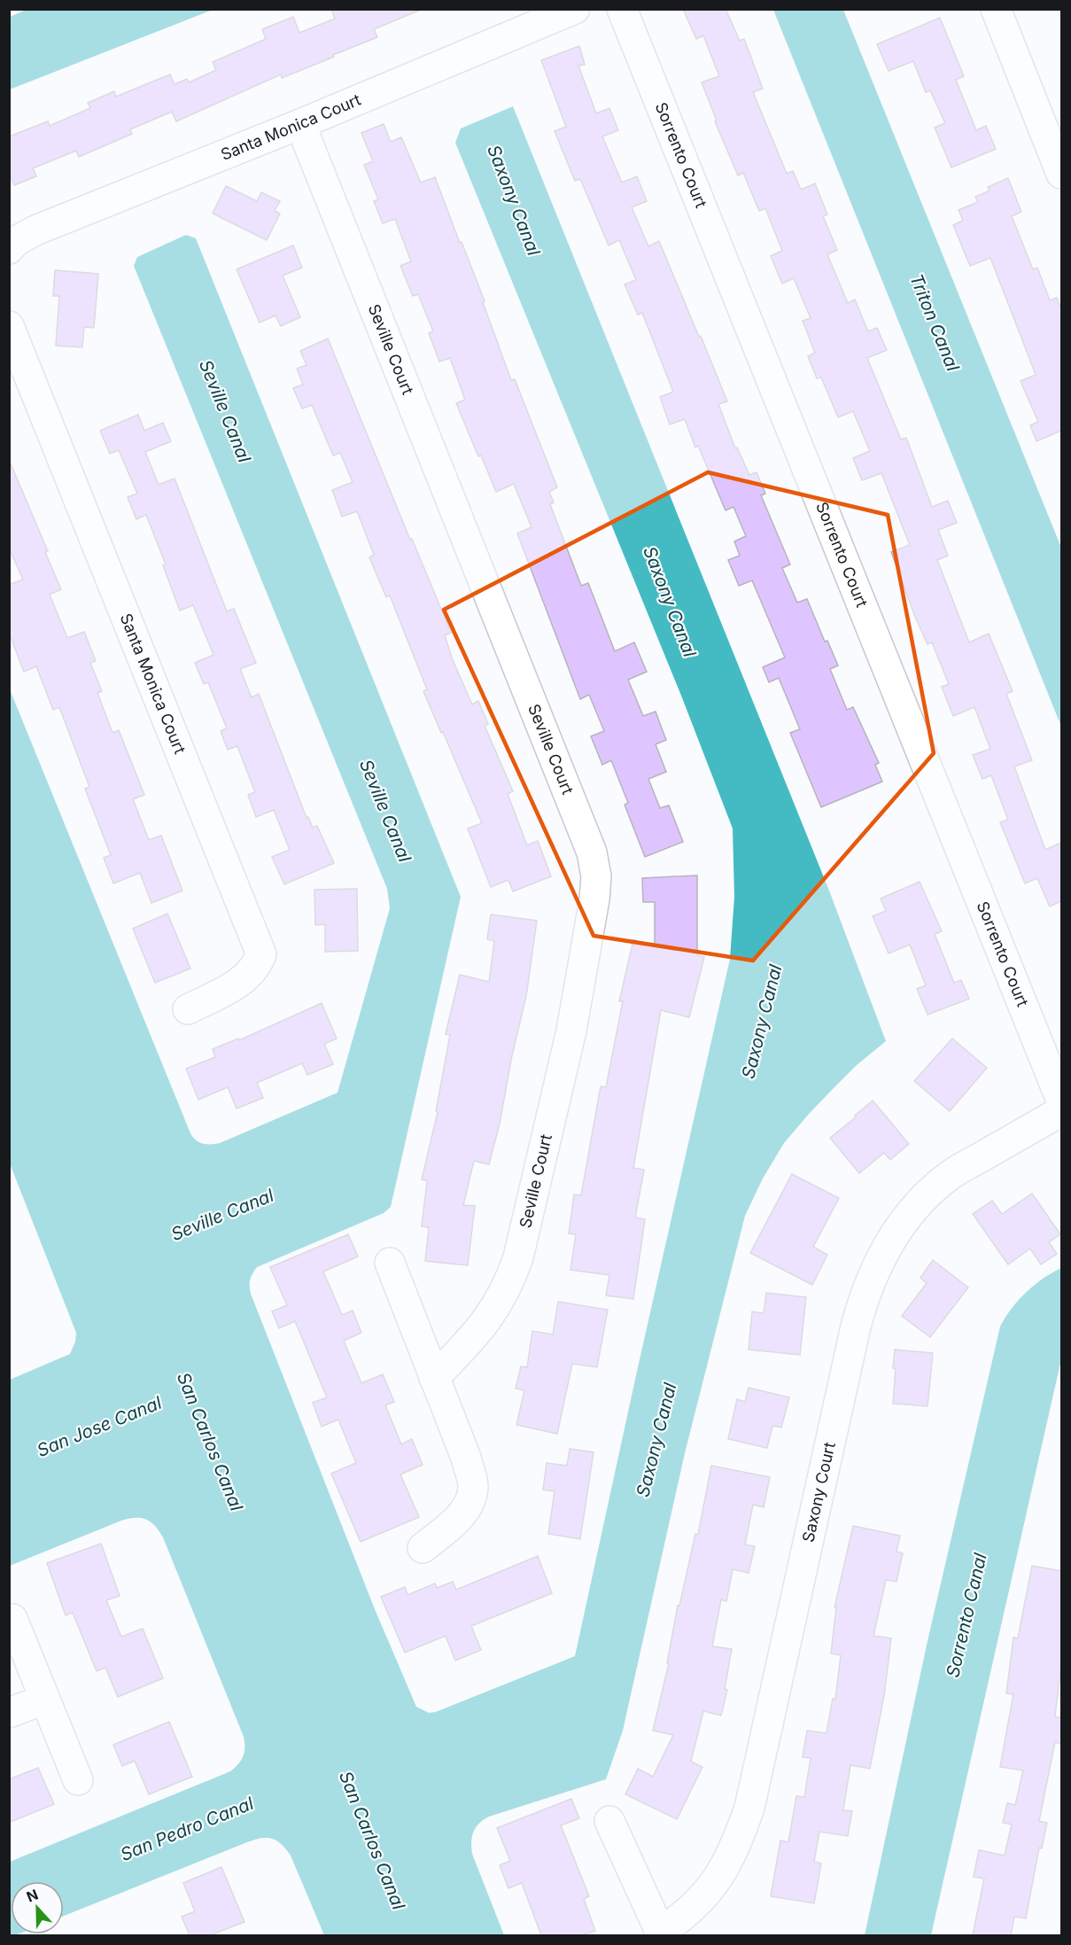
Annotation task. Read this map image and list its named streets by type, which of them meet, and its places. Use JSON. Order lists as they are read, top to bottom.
{
  "streets": {
    "street": [
      "Santa Monica Court",
      "Sorrento Court",
      "Seville Court",
      "Saxony Court"
    ]
  },
  "crossings": [
    ["Santa Monica Court", "Seville Court"]
  ],
  "water": [
    "Saxony Canal",
    "Triton Canal",
    "Seville Canal",
    "San Jose Canal",
    "San Carlos Canal",
    "Sorrento Canal",
    "San Pedro Canal"
  ],
  "north": "top"
}
